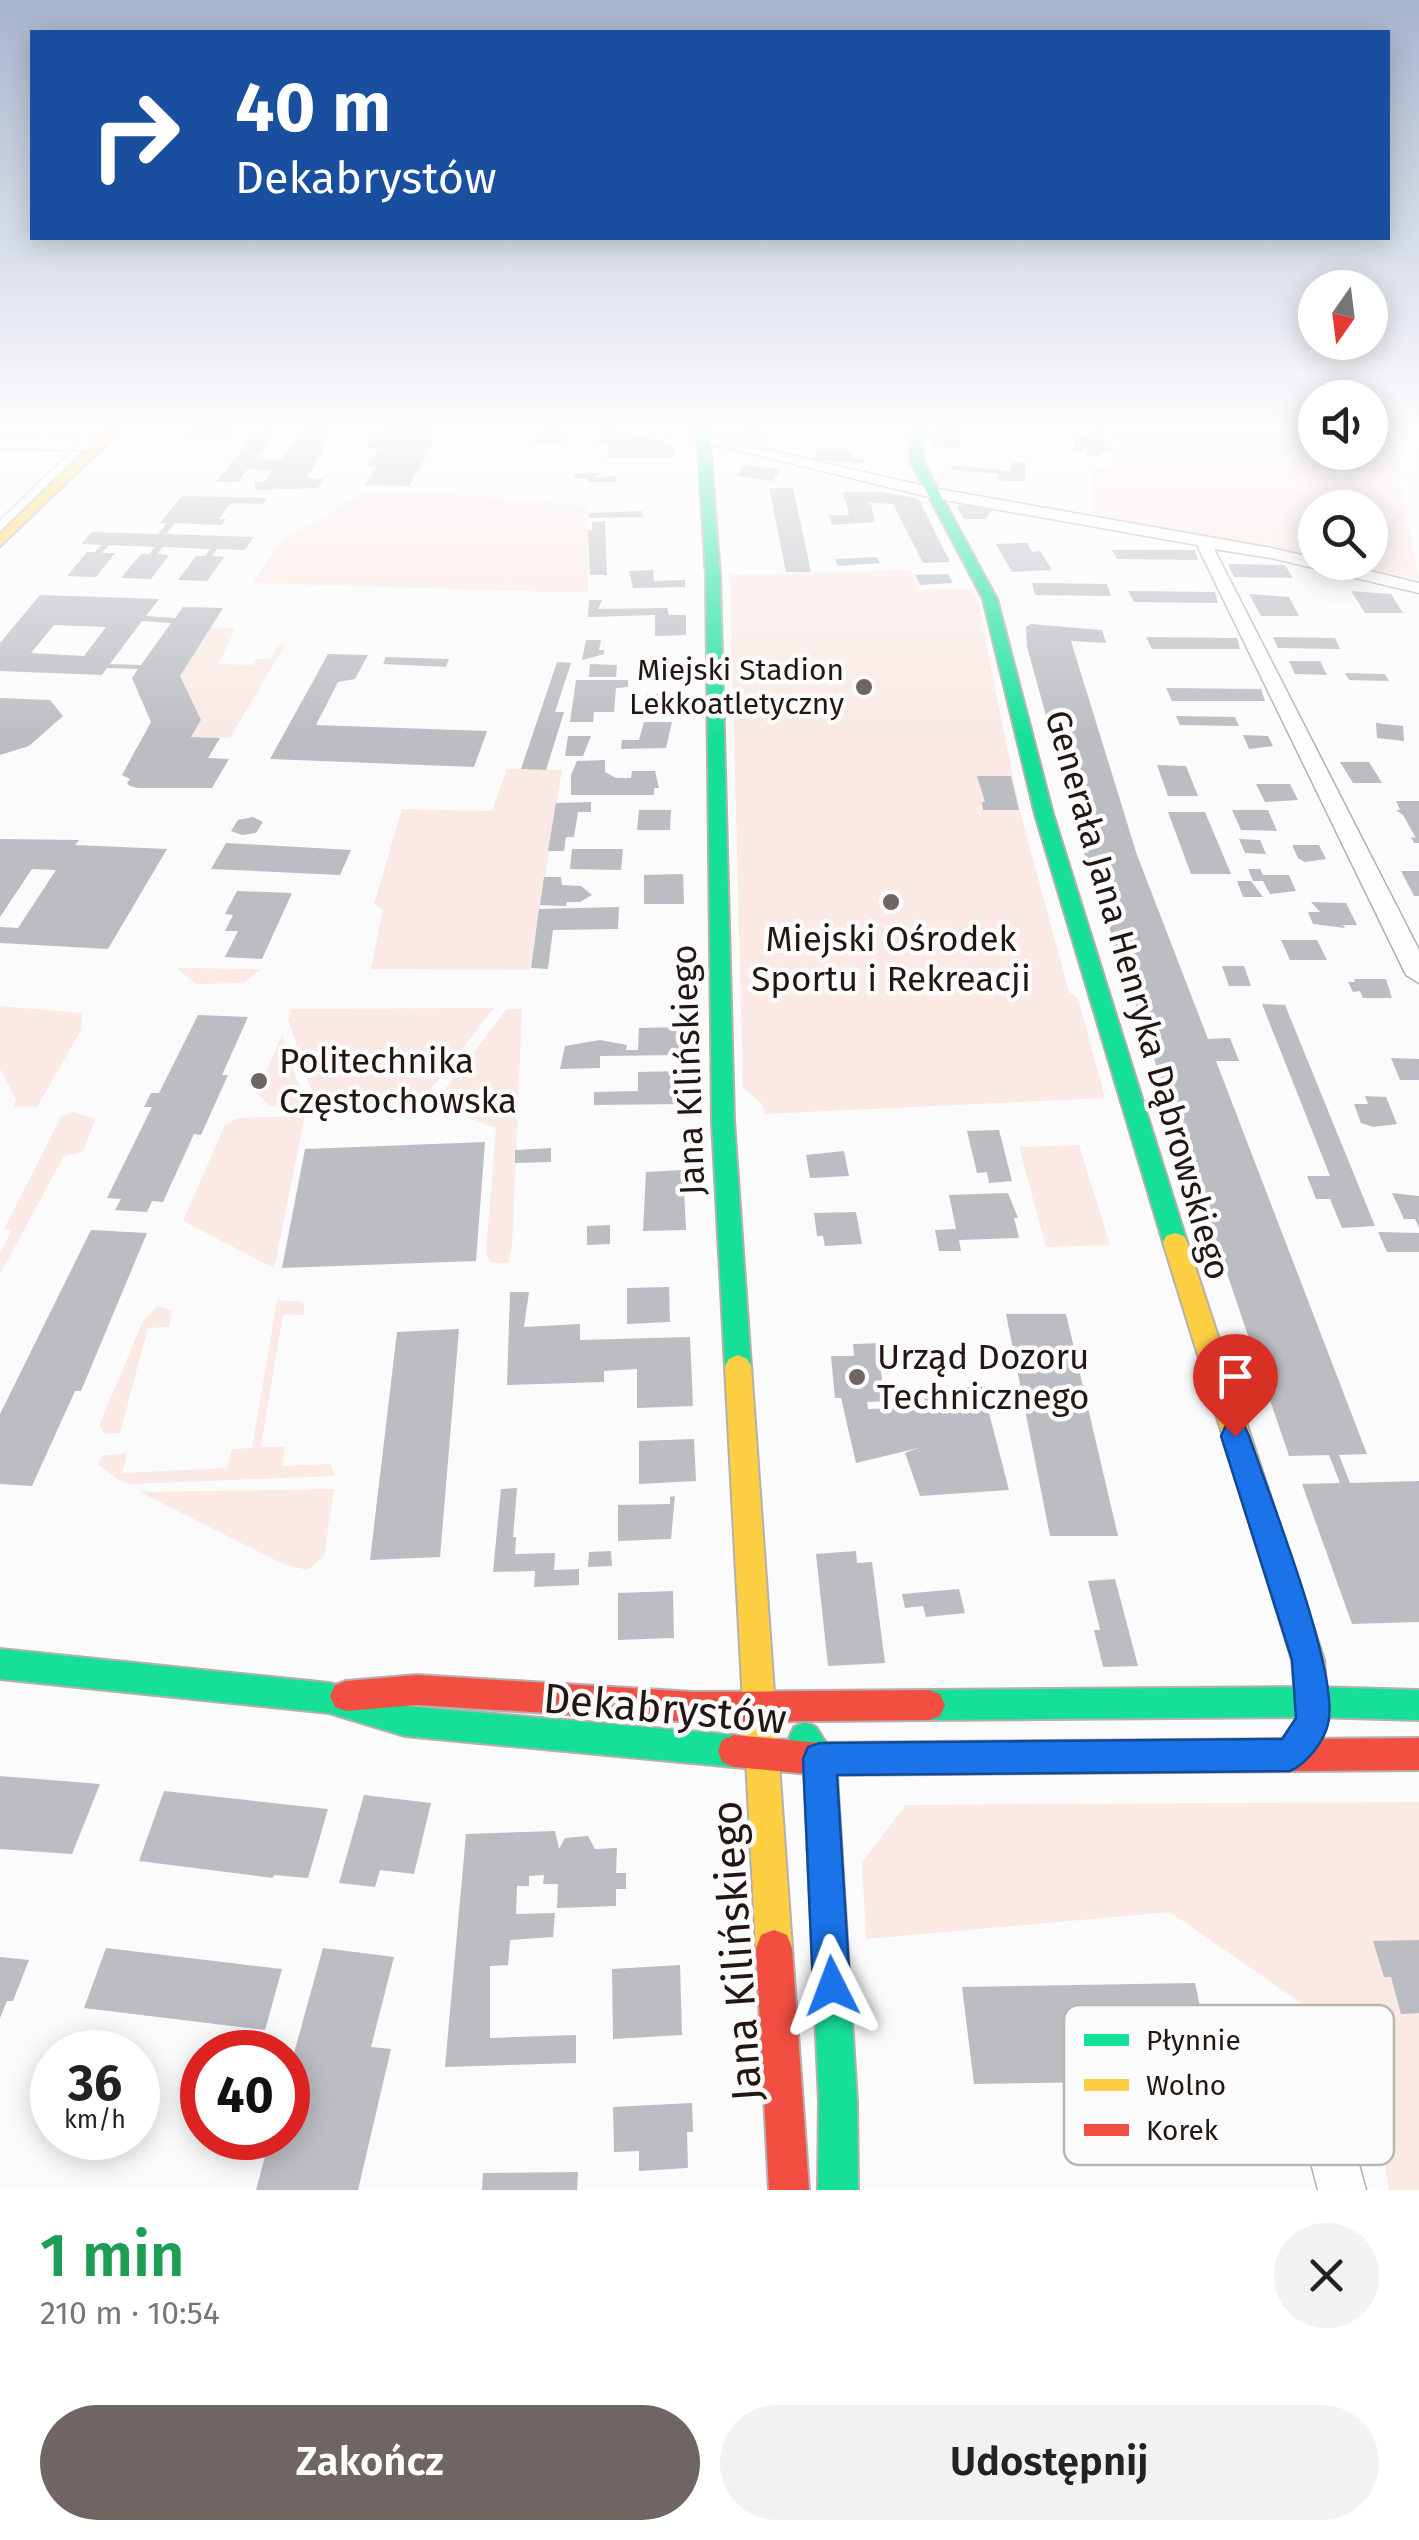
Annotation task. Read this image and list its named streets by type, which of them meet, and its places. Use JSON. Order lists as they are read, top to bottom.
{
  "streets": {
    "street": ["Generała Jana Henryka Dąbrowskiego", "Jana Kilińskiego", "Dekabrystów"]
  },
  "crossings": [
    ["Generała Jana Henryka Dąbrowskiego", "Dekabrystów"],
    ["Jana Kilińskiego", "Dekabrystów"]
  ],
  "places": [
    "Miejski Stadion Lekkoatletyczny",
    "Miejski Ośrodek Sportu i Rekreacji",
    "Politechnika Częstochowska",
    "Urząd Dozoru Technicznego"
  ],
  "legend": ["Płynnie", "Wolno", "Korek"],
  "north": "bottom",
  "page": {
    "turn": ["40 m", "Dekabrystów"],
    "speed": "36 km/h",
    "limit": "40",
    "heading": ["1 min", "210 m · 10:54"],
    "buttons": ["Zakończ", "Udostępnij"]
  }
}
